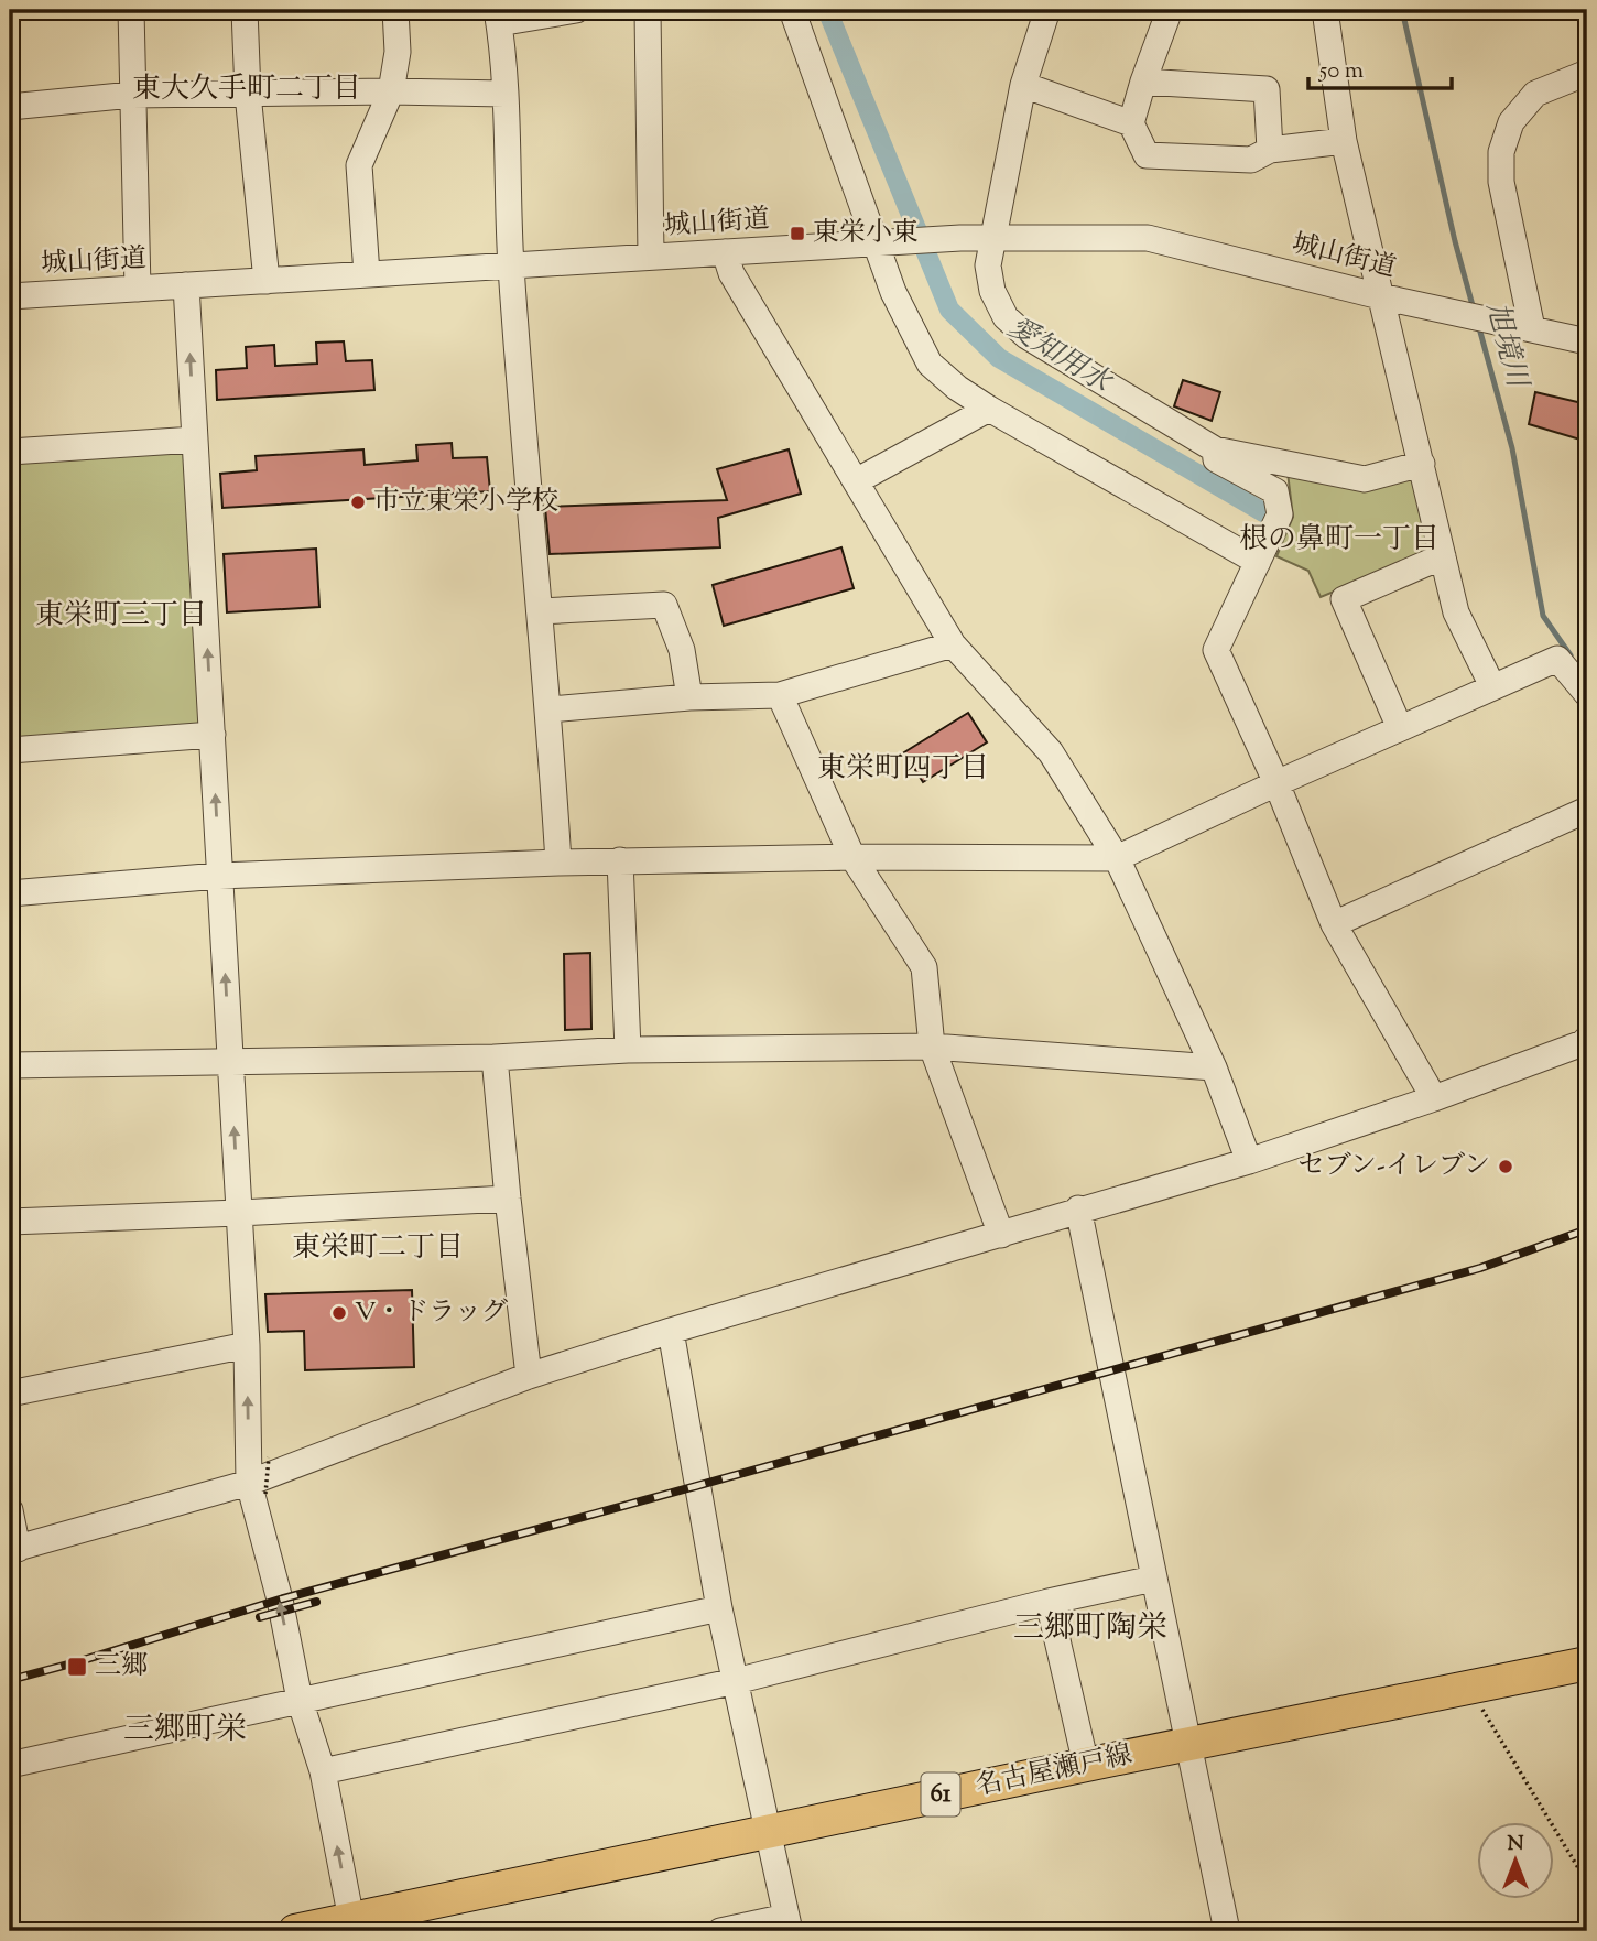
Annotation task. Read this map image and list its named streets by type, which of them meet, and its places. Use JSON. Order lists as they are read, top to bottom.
{
  "streets": {
    "main road": ["名古屋瀬戸線", "61"],
    "street": ["城山街道"]
  },
  "districts": [
    "東大久手町二丁目",
    "根の鼻町一丁目",
    "東栄町三丁目",
    "東栄町四丁目",
    "東栄町二丁目",
    "三郷町陶栄",
    "三郷町栄"
  ],
  "water": ["旭境川", "愛知用水"],
  "places": {
    "transit": ["東栄小東", "三郷"],
    "other": ["市立東栄小学校", "セブン-イレブン", "V・ドラッグ"]
  },
  "scale_bar": "50 m",
  "north": "top"
}
